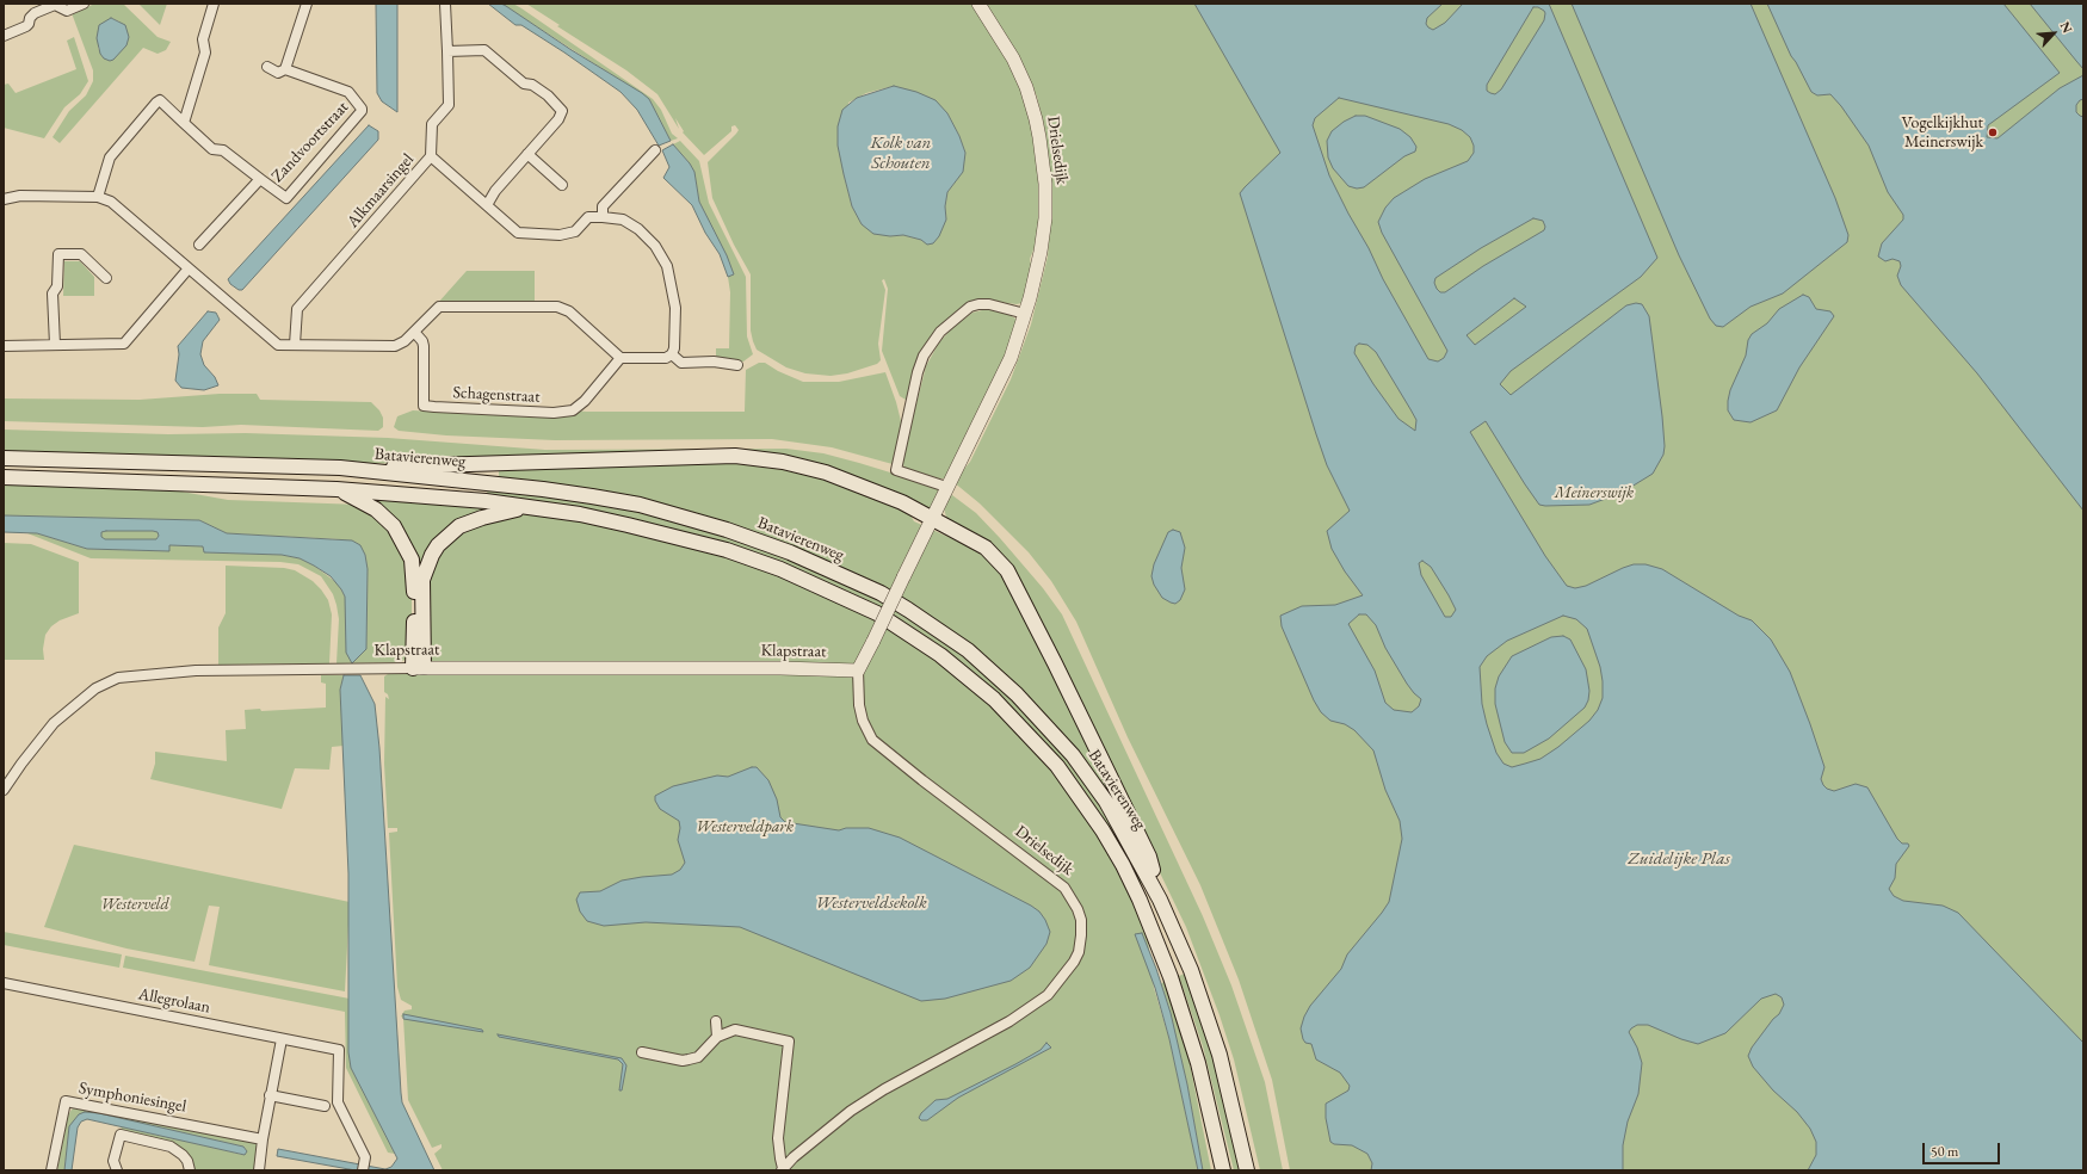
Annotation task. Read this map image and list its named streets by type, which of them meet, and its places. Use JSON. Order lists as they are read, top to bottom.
{
  "streets": {
    "main road": ["Batavierenweg"],
    "street": [
      "Zandvoortstraat",
      "Drielsedijk",
      "Alkmaarsingel",
      "Schagenstraat",
      "Klapstraat",
      "Allegrolaan",
      "Symphoniesingel"
    ]
  },
  "crossings": [
    ["Drielsedijk", "Klapstraat"]
  ],
  "water": ["Kolk van Schouten", "Zuidelijke Plas", "Westerveldsekolk"],
  "parks": ["Meinerswijk", "Westerveldpark", "Westerveld"],
  "places": ["Vogelkijkhut Meinerswijk"],
  "scale_bar": "50 m",
  "north": "top right"
}
